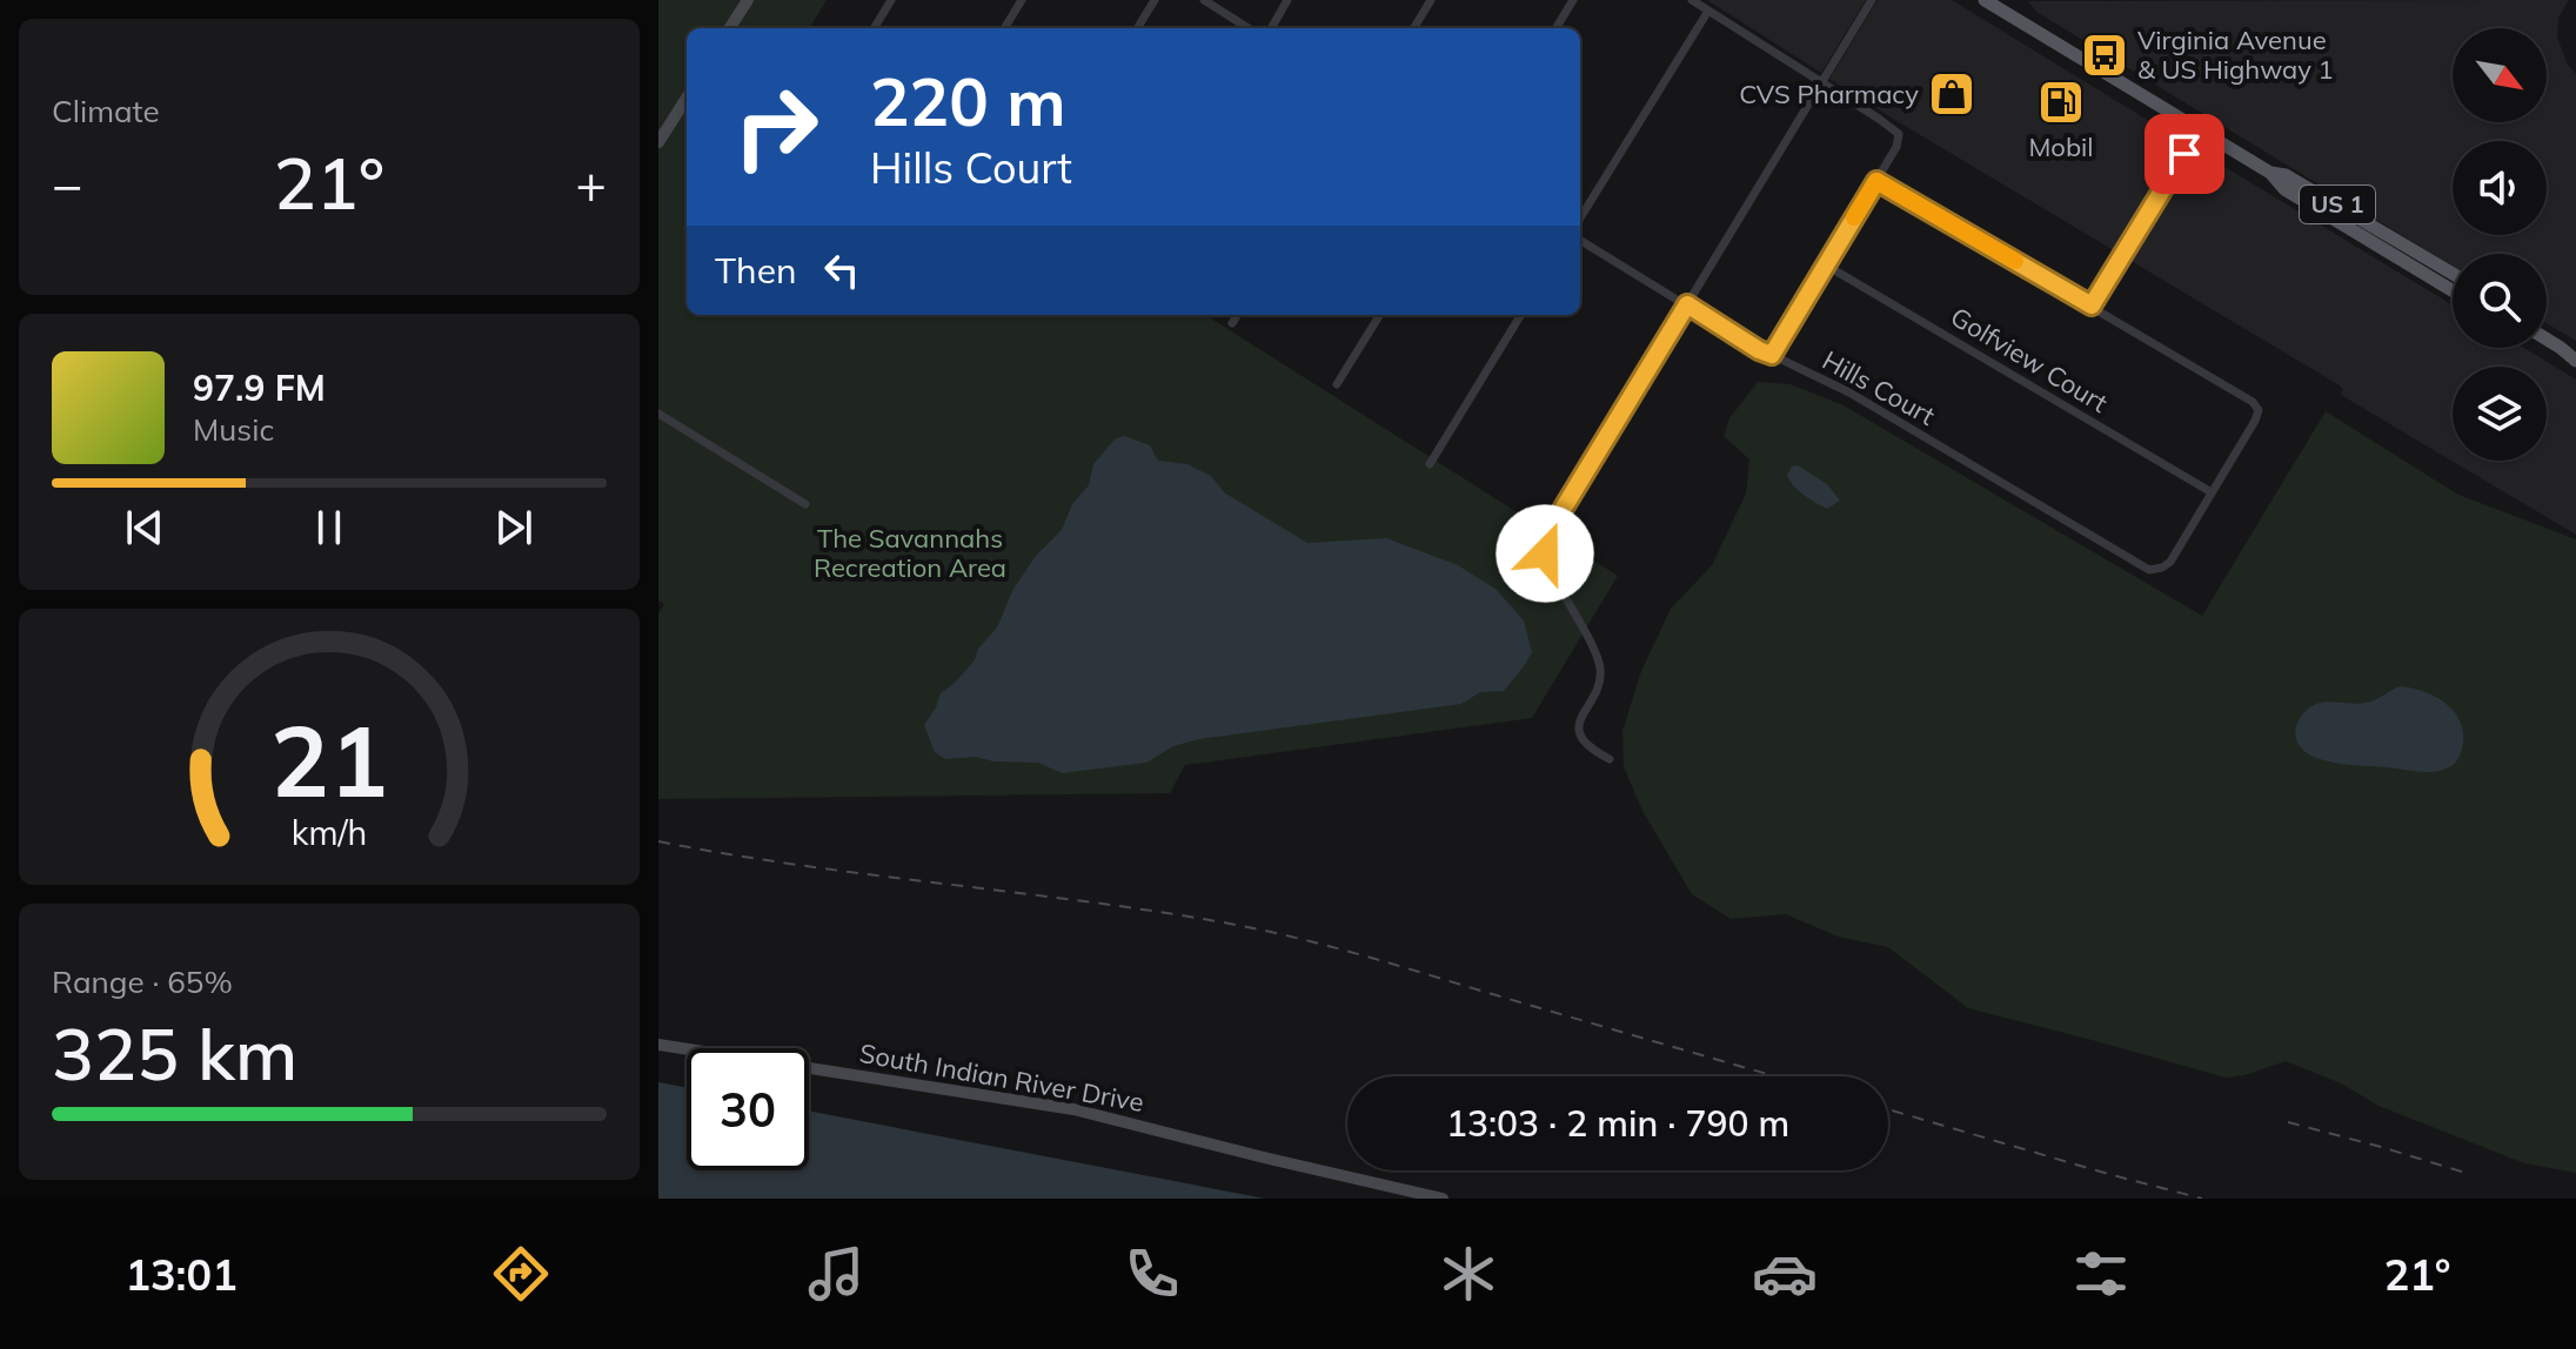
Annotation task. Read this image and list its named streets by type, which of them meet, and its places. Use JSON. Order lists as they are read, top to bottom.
{
  "streets": {
    "main road": ["US 1", "South Indian River Drive"],
    "street": ["Golfview Court", "Hills Court"]
  },
  "crossings": [
    ["Golfview Court", "Hills Court"]
  ],
  "parks": ["The Savannahs Recreation Area"],
  "places": {
    "bus stop": ["Virginia Avenue & US Highway 1"],
    "shop": ["CVS Pharmacy"],
    "fuel station": ["Mobil"]
  },
  "north": "bottom right",
  "page": {
    "tile": [
      "Climate",
      ["Range · 65%", "325 km"]
    ],
    "turn": ["220 m", "Hills Court"],
    "heat": ["−", "21°", "+"],
    "then": "Then",
    "song": ["97.9 FM", "Music"],
    "limit": "30",
    "trip": "13:03 · 2 min · 790 m",
    "tabs": ["13:01", "21°"],
    "gauge": ["21", "km/h"]
  }
}
